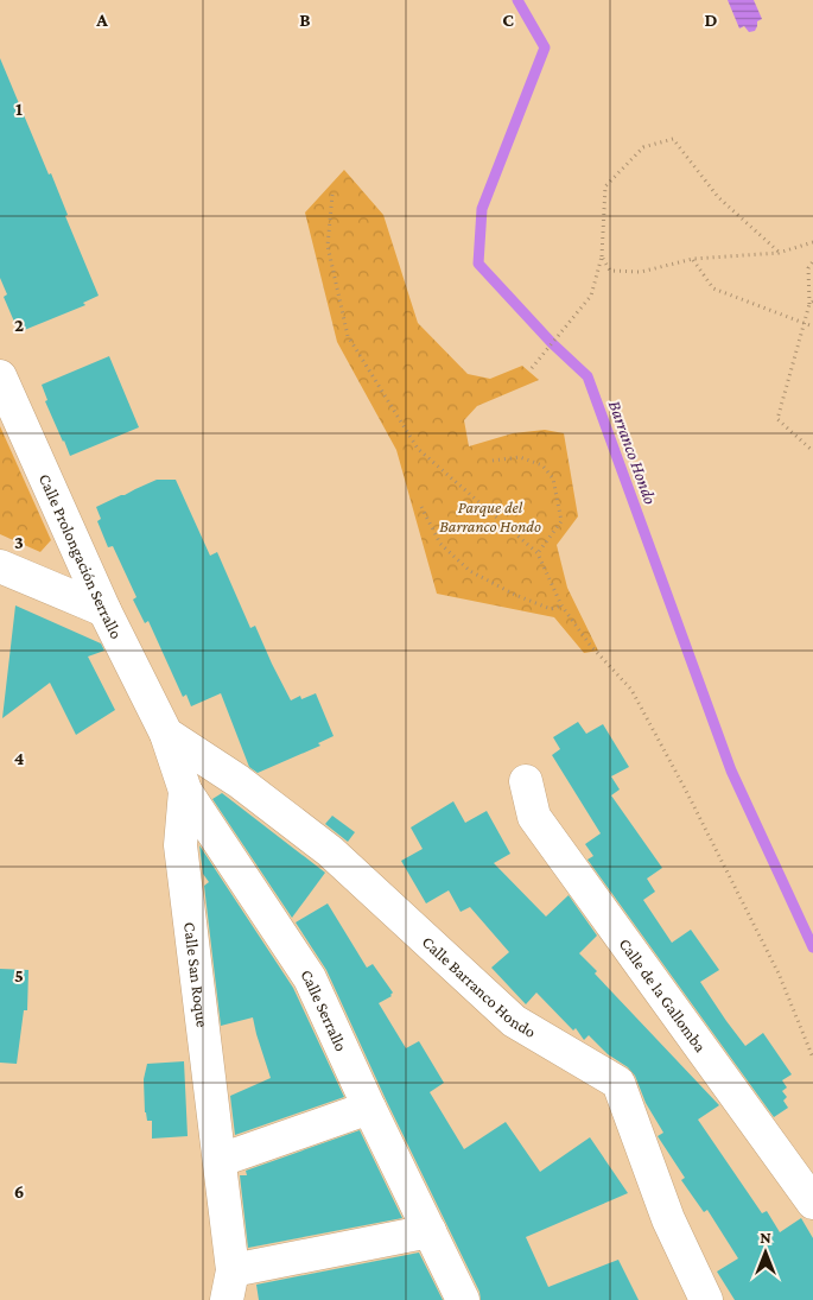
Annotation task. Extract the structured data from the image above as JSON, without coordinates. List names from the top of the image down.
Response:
{
  "streets": {
    "street": [
      "Calle Prolongación Serrallo",
      "Calle San Roque",
      "Calle Barranco Hondo",
      "Calle de la Gallomba",
      "Calle Serrallo"
    ]
  },
  "crossings": [
    ["Calle Prolongación Serrallo", "Calle Barranco Hondo"],
    ["Calle Prolongación Serrallo", "Calle Serrallo"],
    ["Calle San Roque", "Calle Serrallo"],
    ["Calle Barranco Hondo", "Calle Serrallo"]
  ],
  "water": ["Barranco Hondo"],
  "parks": ["Parque del Barranco Hondo"],
  "north": "top",
  "grid": {
    "columns": [
      "A",
      "B",
      "C",
      "D"
    ],
    "rows": [
      "1",
      "2",
      "3",
      "4",
      "5",
      "6"
    ]
  }
}
